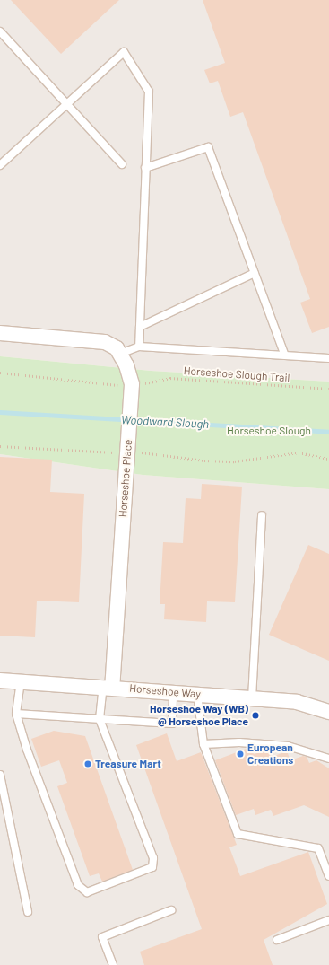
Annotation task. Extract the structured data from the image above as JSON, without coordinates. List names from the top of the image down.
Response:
{
  "streets": {
    "street": ["Horseshoe Place", "Horseshoe Way"],
    "path": ["Horseshoe Slough Trail"]
  },
  "crossings": [
    ["Horseshoe Place", "Horseshoe Way"]
  ],
  "water": ["Woodward Slough"],
  "parks": ["Horseshoe Slough"],
  "places": ["Horseshoe Way (WB) @ Horseshoe Place", "European Creations", "Treasure Mart"]
}
